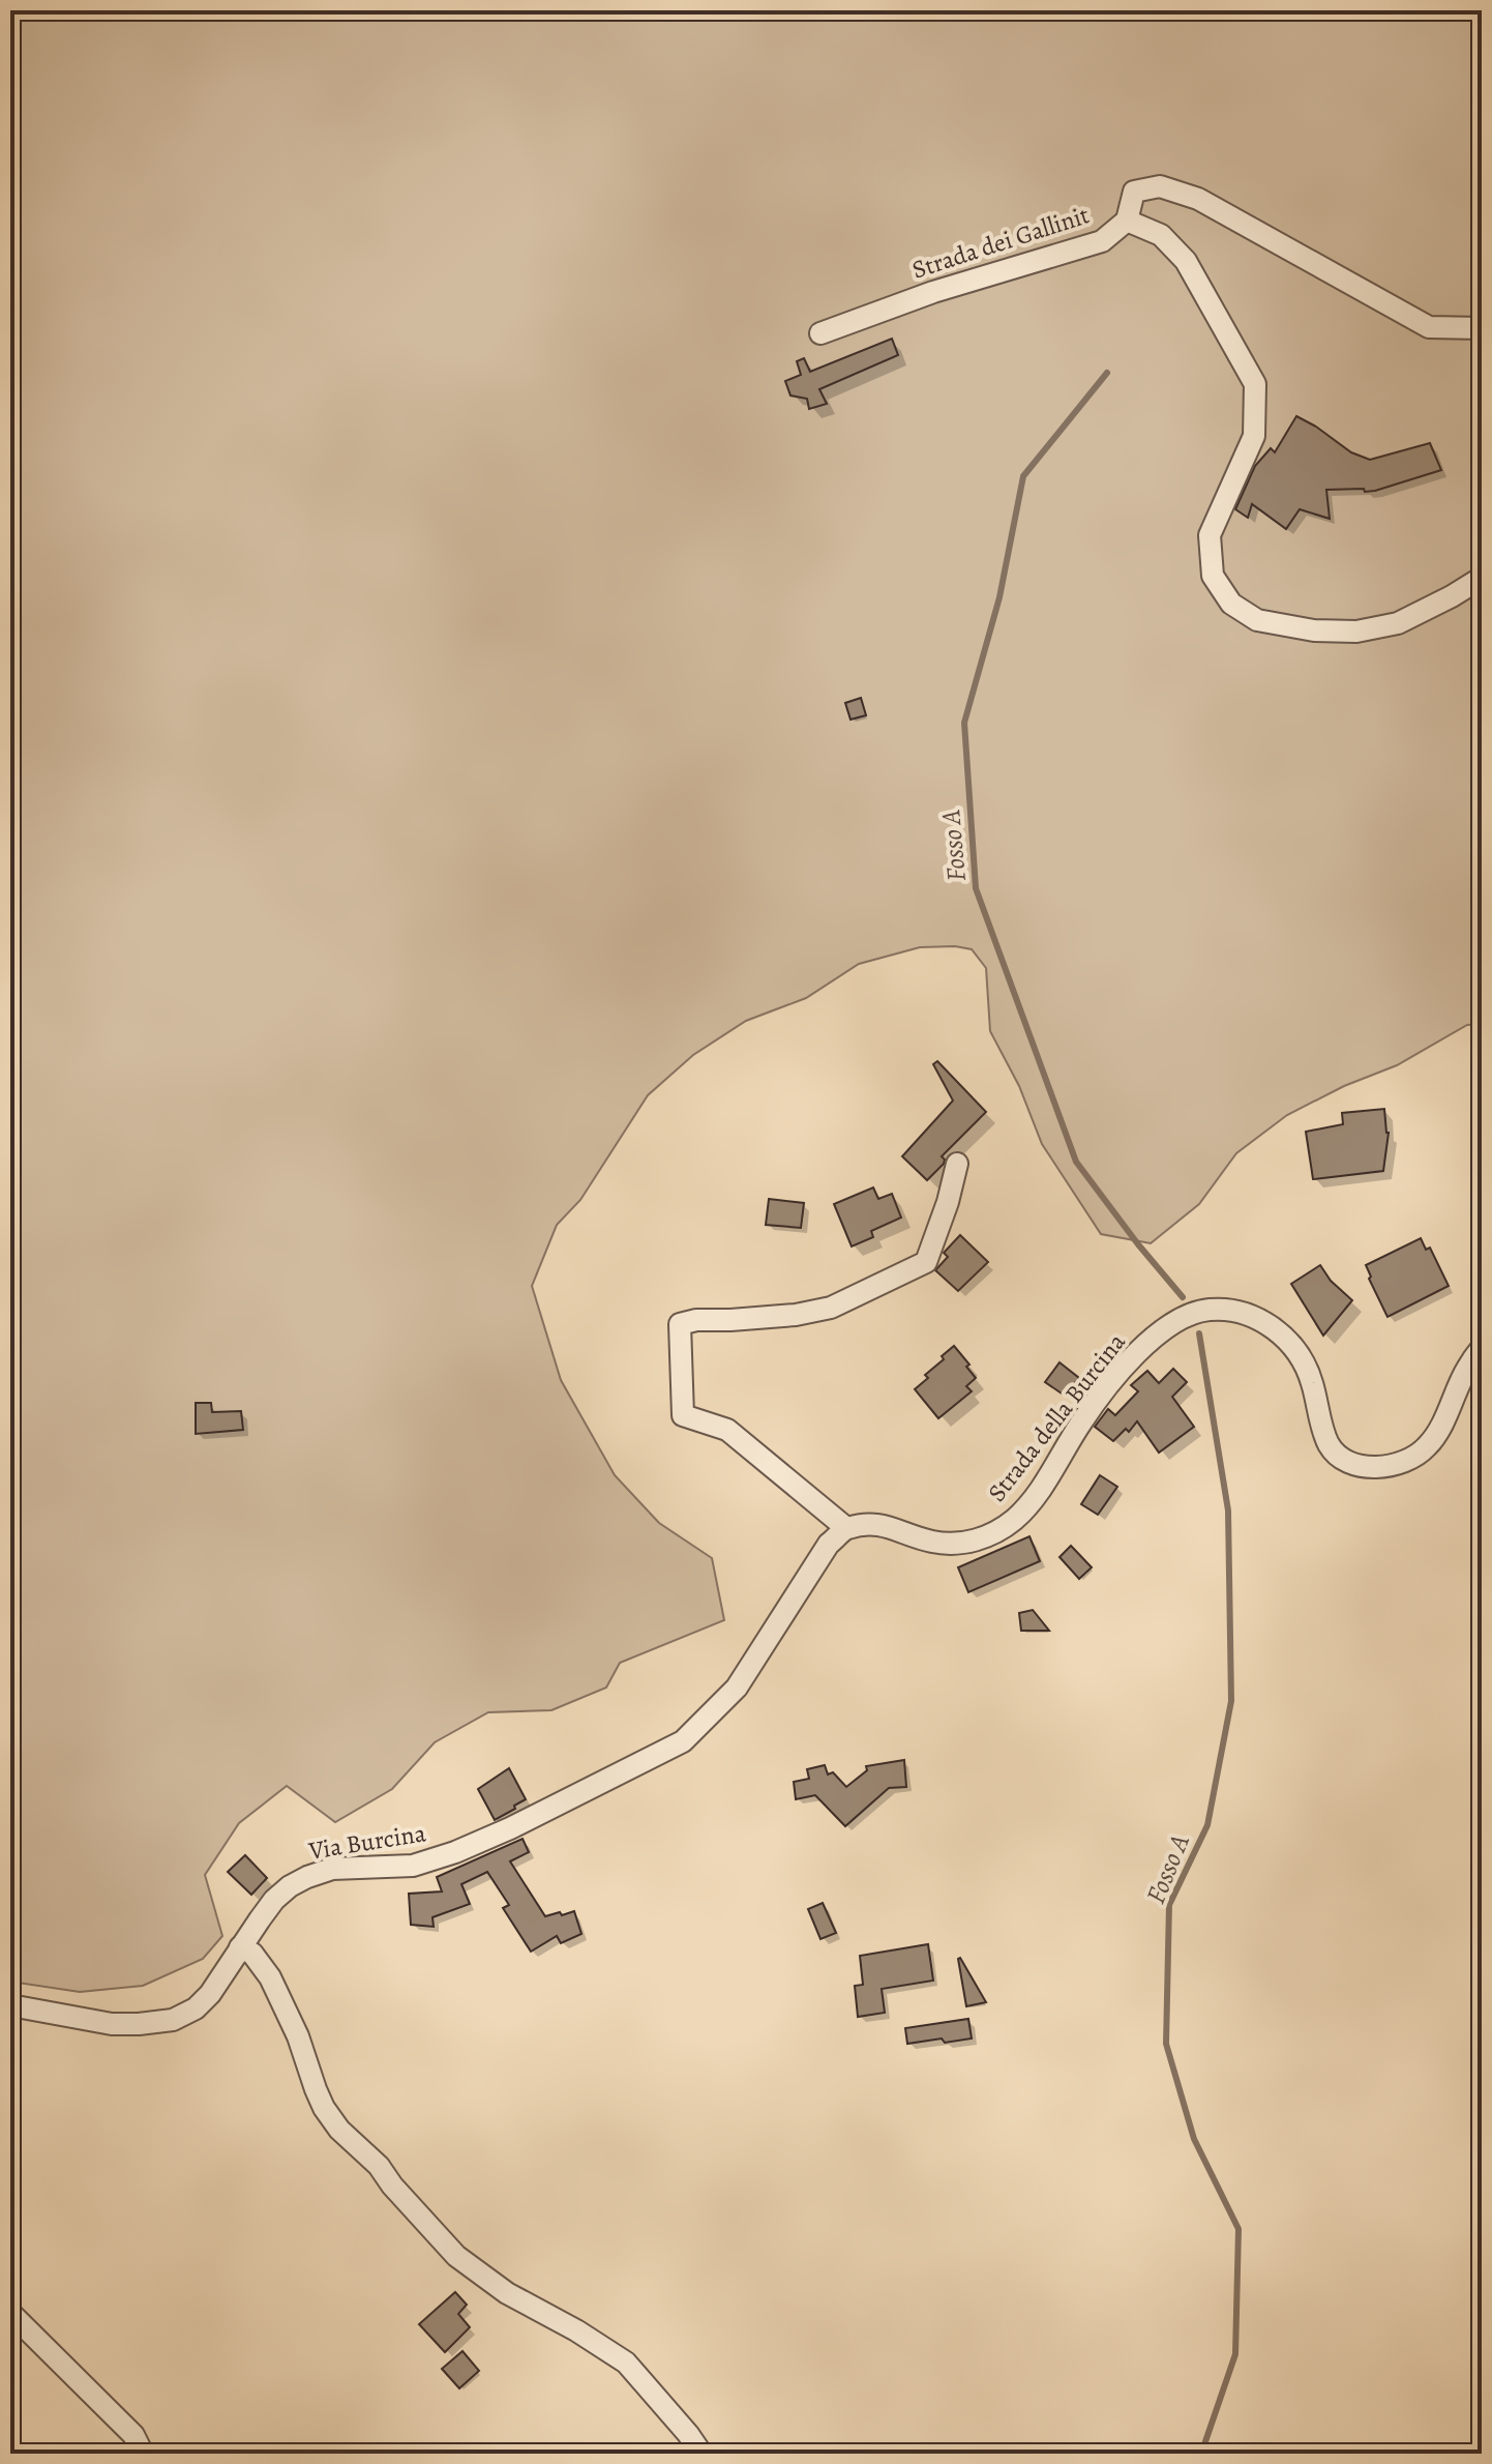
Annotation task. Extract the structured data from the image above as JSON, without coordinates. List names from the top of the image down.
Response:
{
  "streets": {
    "street": ["Strada dei Gallinit", "Strada della Burcina", "Via Burcina"]
  },
  "crossings": [
    ["Strada della Burcina", "Via Burcina"]
  ],
  "water": ["Fosso A"]
}
